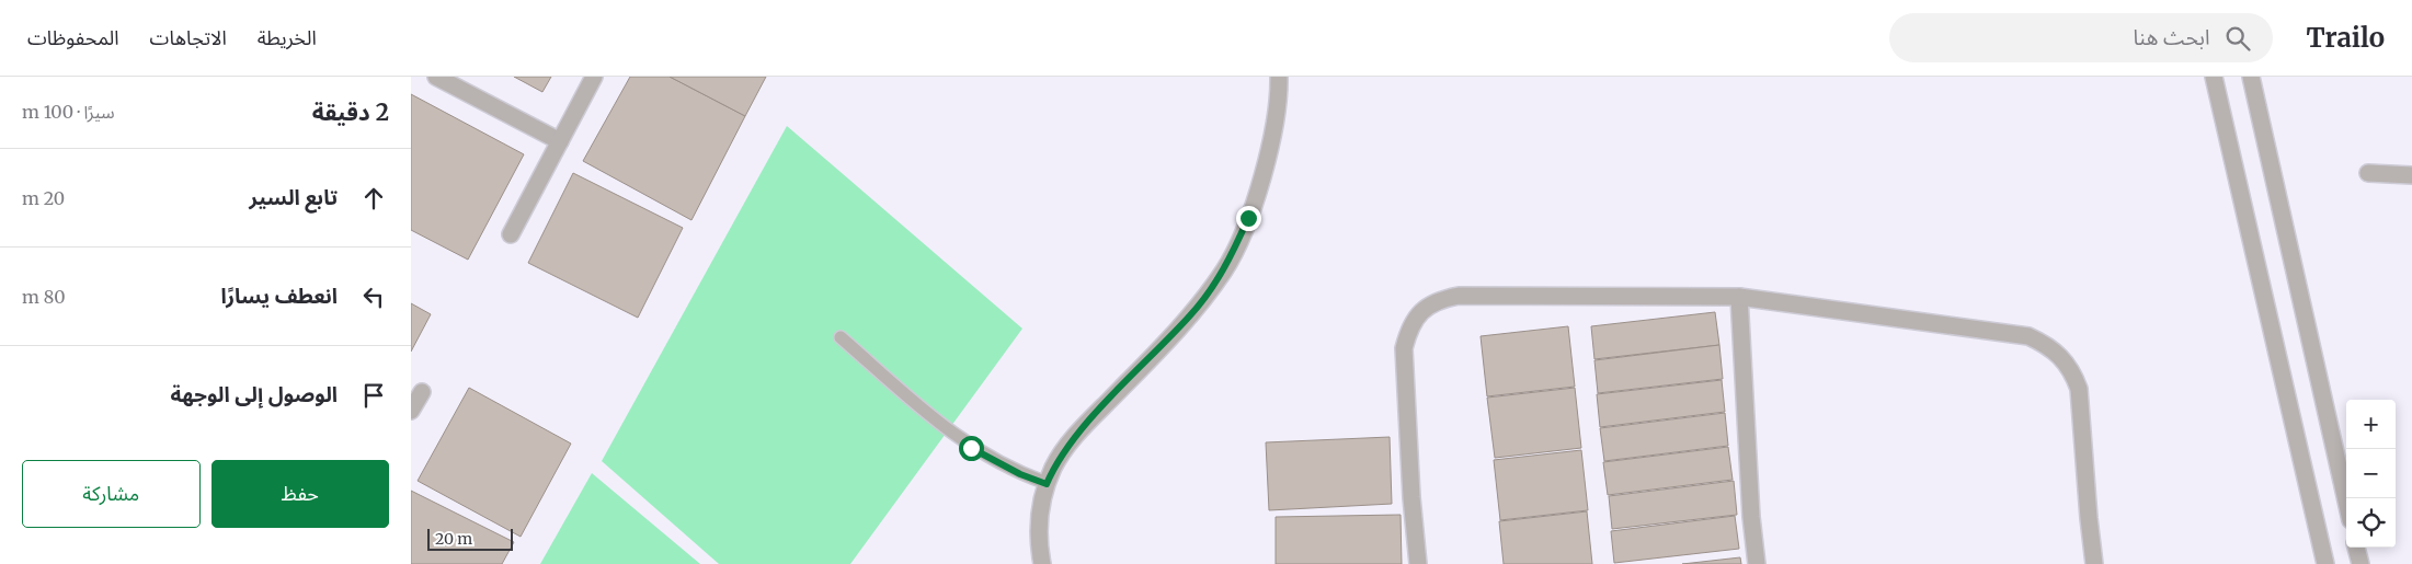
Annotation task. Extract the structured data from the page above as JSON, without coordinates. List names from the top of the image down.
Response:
{
  "scale_bar": "20 m",
  "page": {
    "header": "Trailo",
    "search": "ابحث هنا",
    "nav": ["الخريطة", "الاتجاهات", "المحفوظات"],
    "heading": ["2 دقيقة", "سيرًا · 100 m"],
    "list": [
      ["تابع السير", "20 m"],
      ["انعطف يسارًا", "80 m"],
      "الوصول إلى الوجهة"
    ],
    "map_buttons": ["+", "−"],
    "buttons": ["حفظ", "مشاركة"],
    "scale": "20 m"
  }
}
